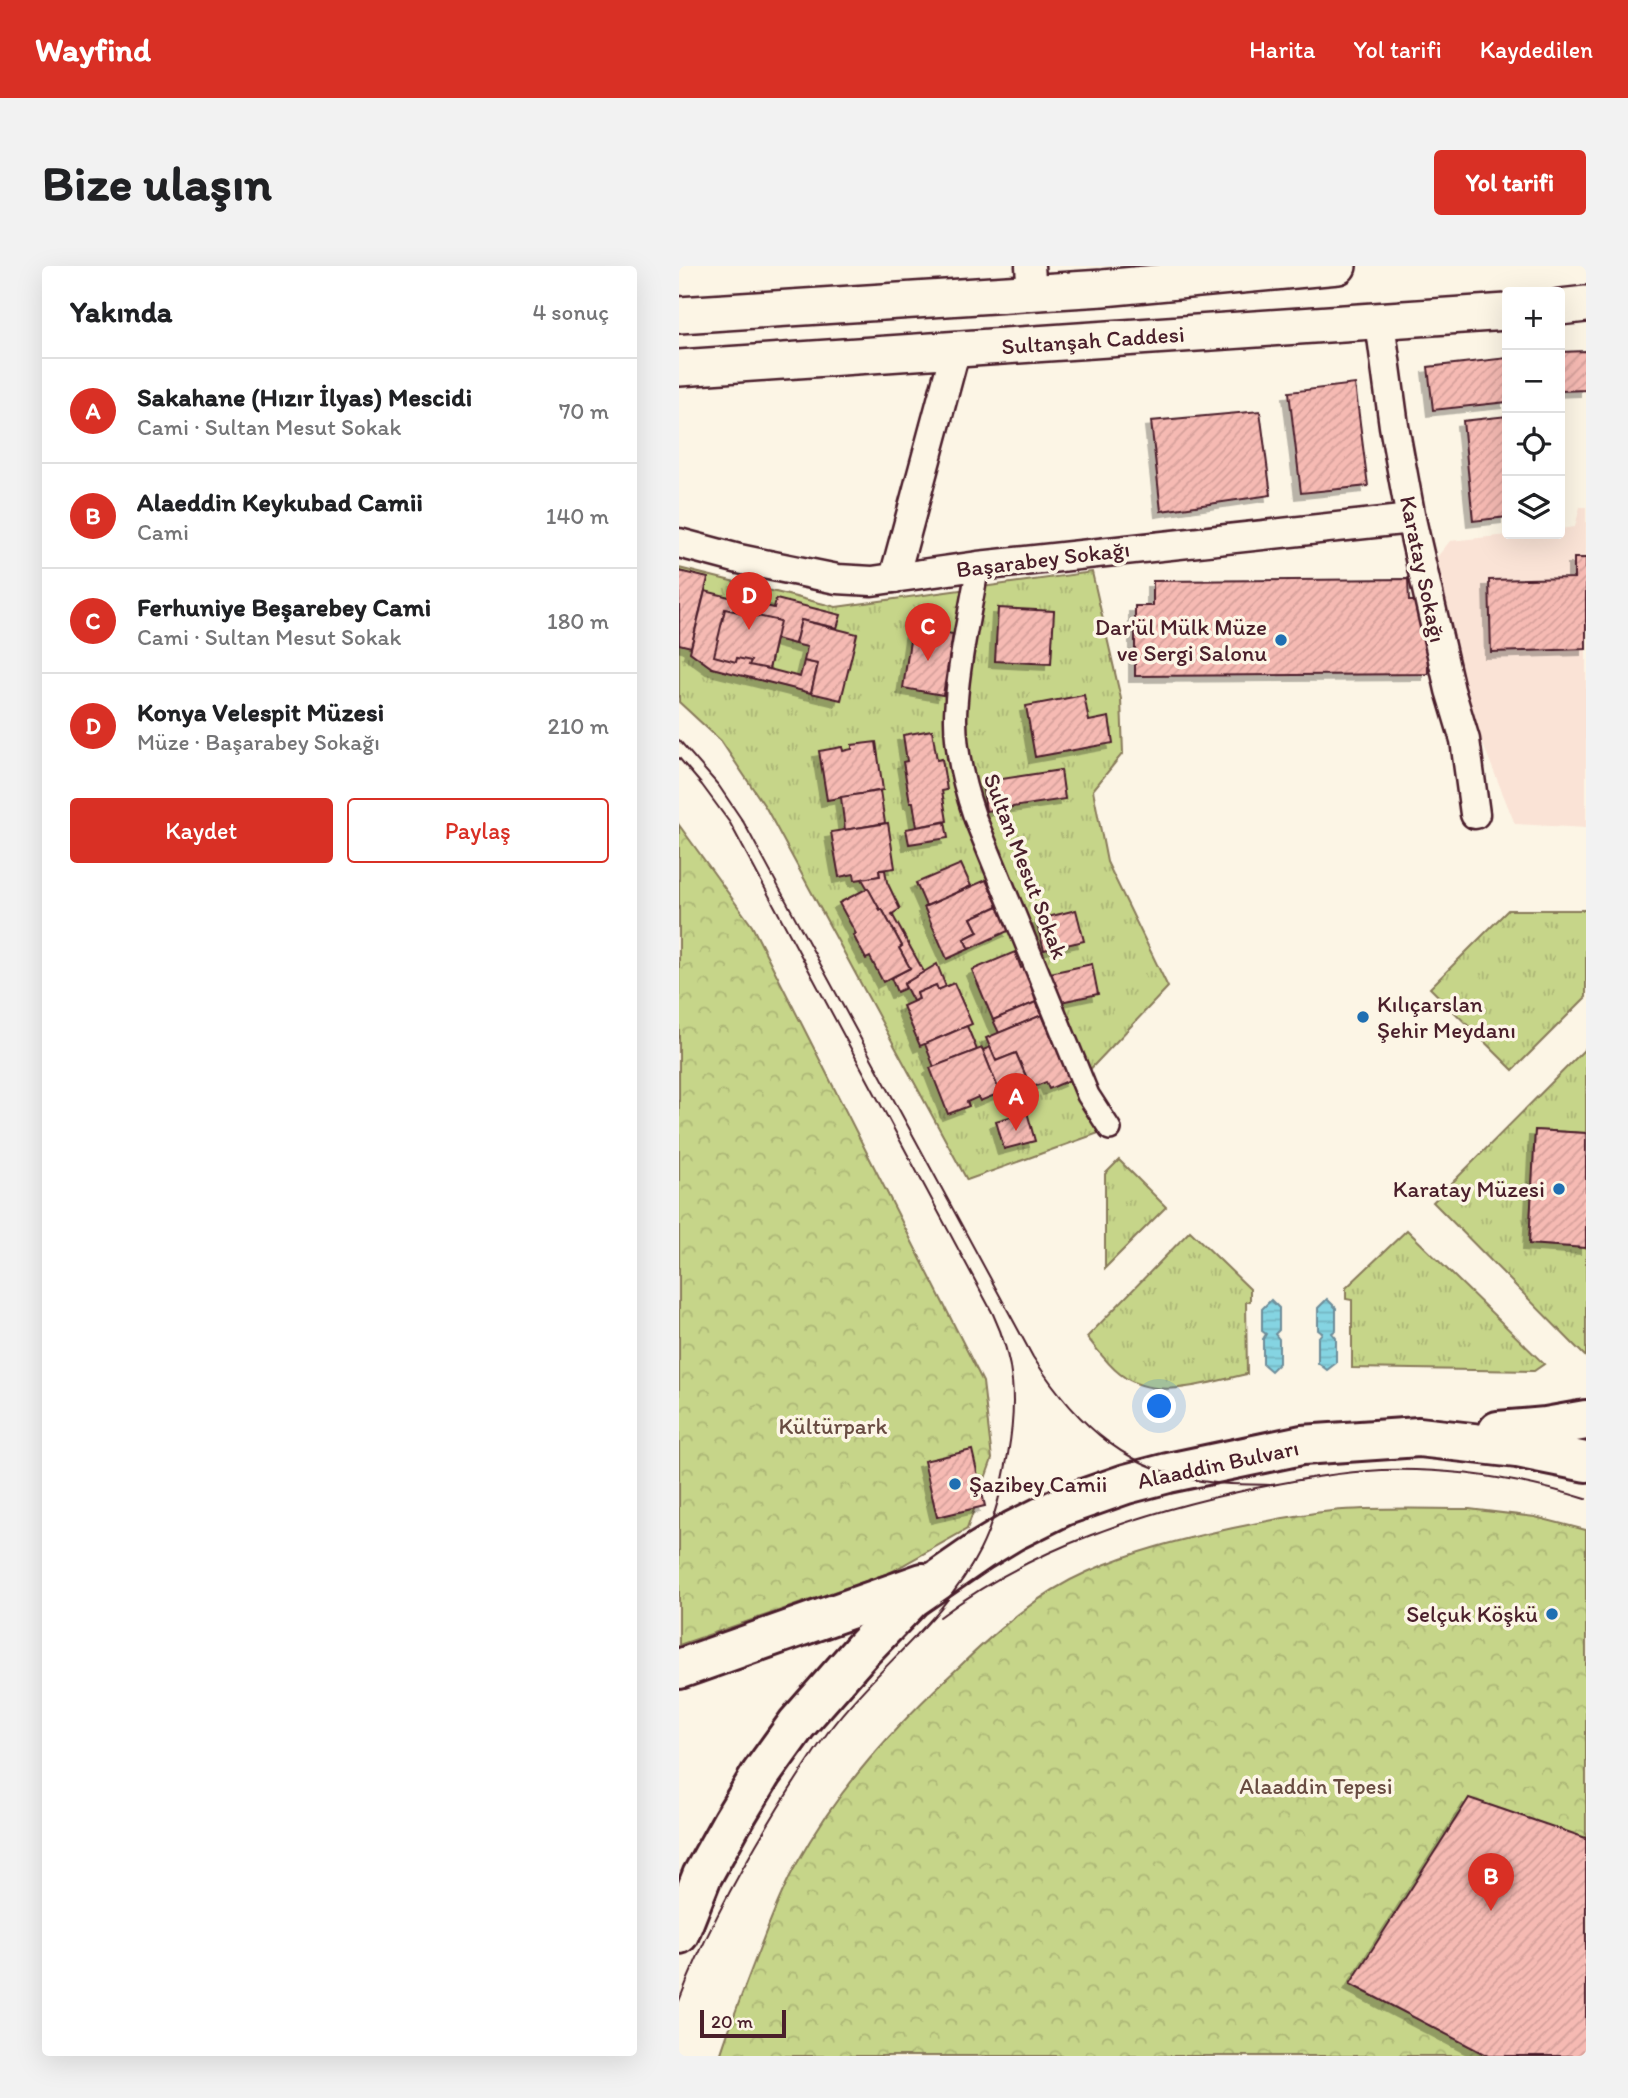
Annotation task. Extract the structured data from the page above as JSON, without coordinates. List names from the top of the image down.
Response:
{
  "streets": {
    "main road": ["Alaaddin Bulvarı"],
    "street": [
      "Sultanşah Caddesi",
      "Başarabey Sokağı",
      "Karatay Sokağı",
      "Sultan Mesut Sokak"
    ]
  },
  "crossings": [
    ["Sultanşah Caddesi", "Karatay Sokağı"],
    ["Başarabey Sokağı", "Karatay Sokağı"],
    ["Başarabey Sokağı", "Sultan Mesut Sokak"]
  ],
  "parks": ["Kültürpark", "Alaaddin Tepesi"],
  "places": [
    "Dar'ül Mülk Müze ve Sergi Salonu",
    "Kılıçarslan Şehir Meydanı",
    "Karatay Müzesi",
    "Şazibey Camii",
    "Selçuk Köşkü"
  ],
  "scale_bar": "20 m",
  "page": {
    "header": "Wayfind",
    "nav": ["Harita", "Yol tarifi", "Kaydedilen"],
    "buttons": [
      "Yol tarifi",
      ["Kaydet", "Paylaş"]
    ],
    "title": "Bize ulaşın",
    "heading": ["Yakında", "4 sonuç"],
    "map_buttons": ["+", "−"],
    "list": [
      {
        "mark": "A",
        "name": "Sakahane (Hızır İlyas) Mescidi",
        "note": "Cami · Sultan Mesut Sokak",
        "value": "70 m"
      },
      {
        "mark": "B",
        "name": "Alaeddin Keykubad Camii",
        "note": "Cami",
        "value": "140 m"
      },
      {
        "mark": "C",
        "name": "Ferhuniye Beşarebey Cami",
        "note": "Cami · Sultan Mesut Sokak",
        "value": "180 m"
      },
      {
        "mark": "D",
        "name": "Konya Velespit Müzesi",
        "note": "Müze · Başarabey Sokağı",
        "value": "210 m"
      }
    ],
    "pins": [
      "D",
      "C",
      "A",
      "B"
    ],
    "scale": "20 m"
  }
}
